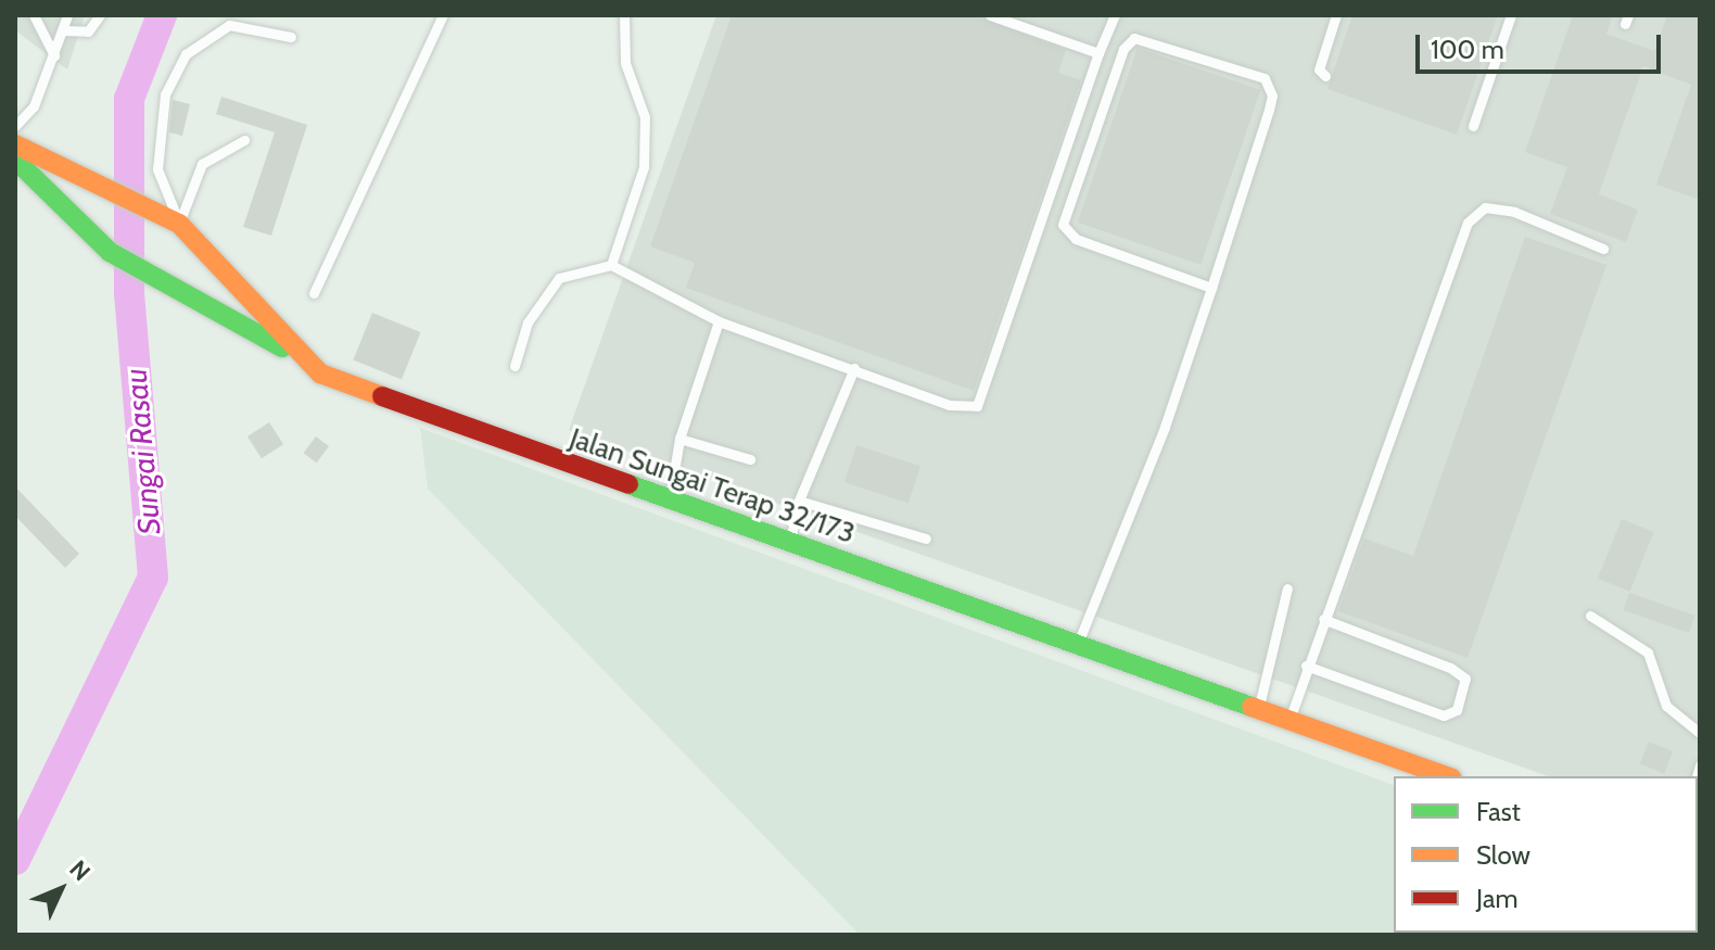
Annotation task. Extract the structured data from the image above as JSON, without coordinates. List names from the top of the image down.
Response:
{
  "streets": {
    "street": ["Jalan Sungai Terap 32/173"]
  },
  "water": ["Sungai Rasau"],
  "legend": ["Fast", "Slow", "Jam"],
  "scale_bar": "100 m",
  "north": "top right"
}
